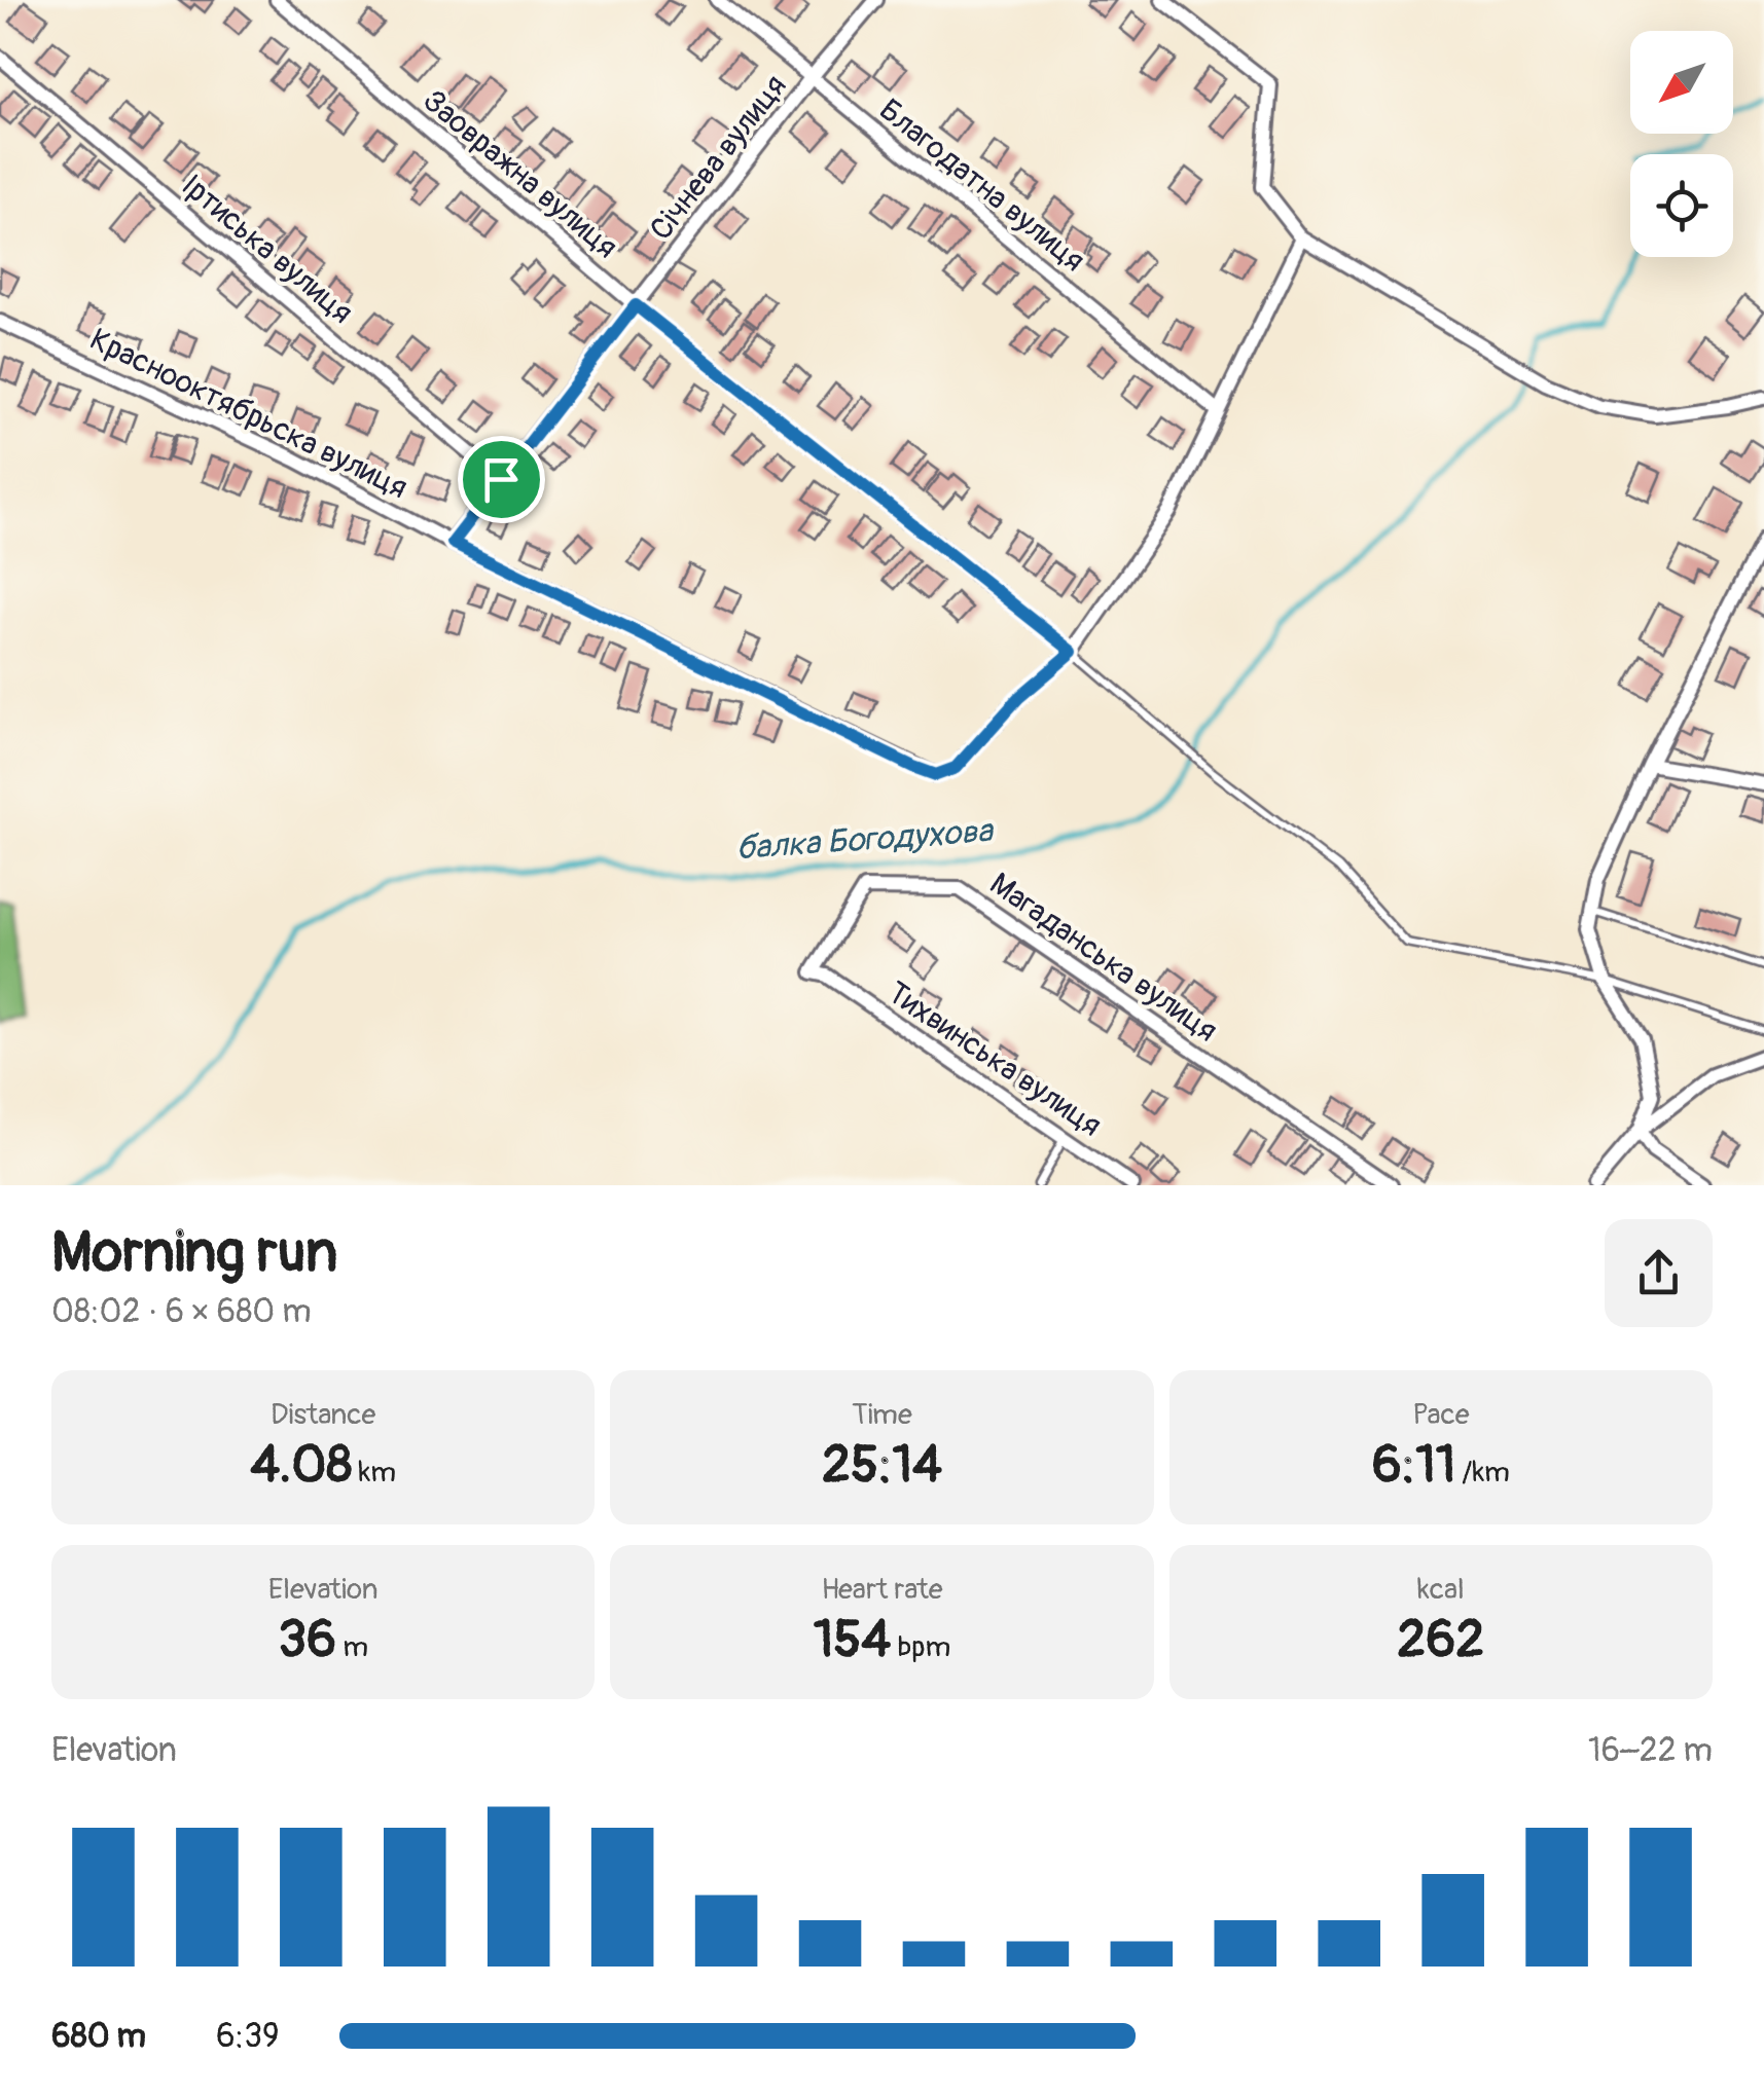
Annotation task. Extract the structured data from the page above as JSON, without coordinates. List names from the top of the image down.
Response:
{
  "streets": {
    "street": [
      "Січнева вулиця",
      "Заовражна вулиця",
      "Благодатна вулиця",
      "Іртиська вулиця",
      "Краснооктябрьска вулиця",
      "Магаданська вулиця",
      "Тихвинська вулиця"
    ]
  },
  "crossings": [
    ["Січнева вулиця", "Заовражна вулиця"],
    ["Січнева вулиця", "Благодатна вулиця"],
    ["Січнева вулиця", "Іртиська вулиця"],
    ["Січнева вулиця", "Краснооктябрьска вулиця"],
    ["Заовражна вулиця", "Краснооктябрьска вулиця"],
    ["Благодатна вулиця", "Краснооктябрьска вулиця"],
    ["Магаданська вулиця", "Тихвинська вулиця"]
  ],
  "water": ["балка Богодухова"],
  "north": "bottom left",
  "page": {
    "heading": ["Morning run", "08:02 · 6 × 680 m"],
    "stats": [
      ["Distance", "4.08 km"],
      ["Time", "25:14"],
      ["Pace", "6:11 /km"],
      ["Elevation", "36 m"],
      ["Heart rate", "154 bpm"],
      ["kcal", "262"]
    ],
    "chart": ["Elevation", "16–22 m"],
    "list": [
      {
        "name": "680 m",
        "note": "6:39"
      }
    ]
  }
}
